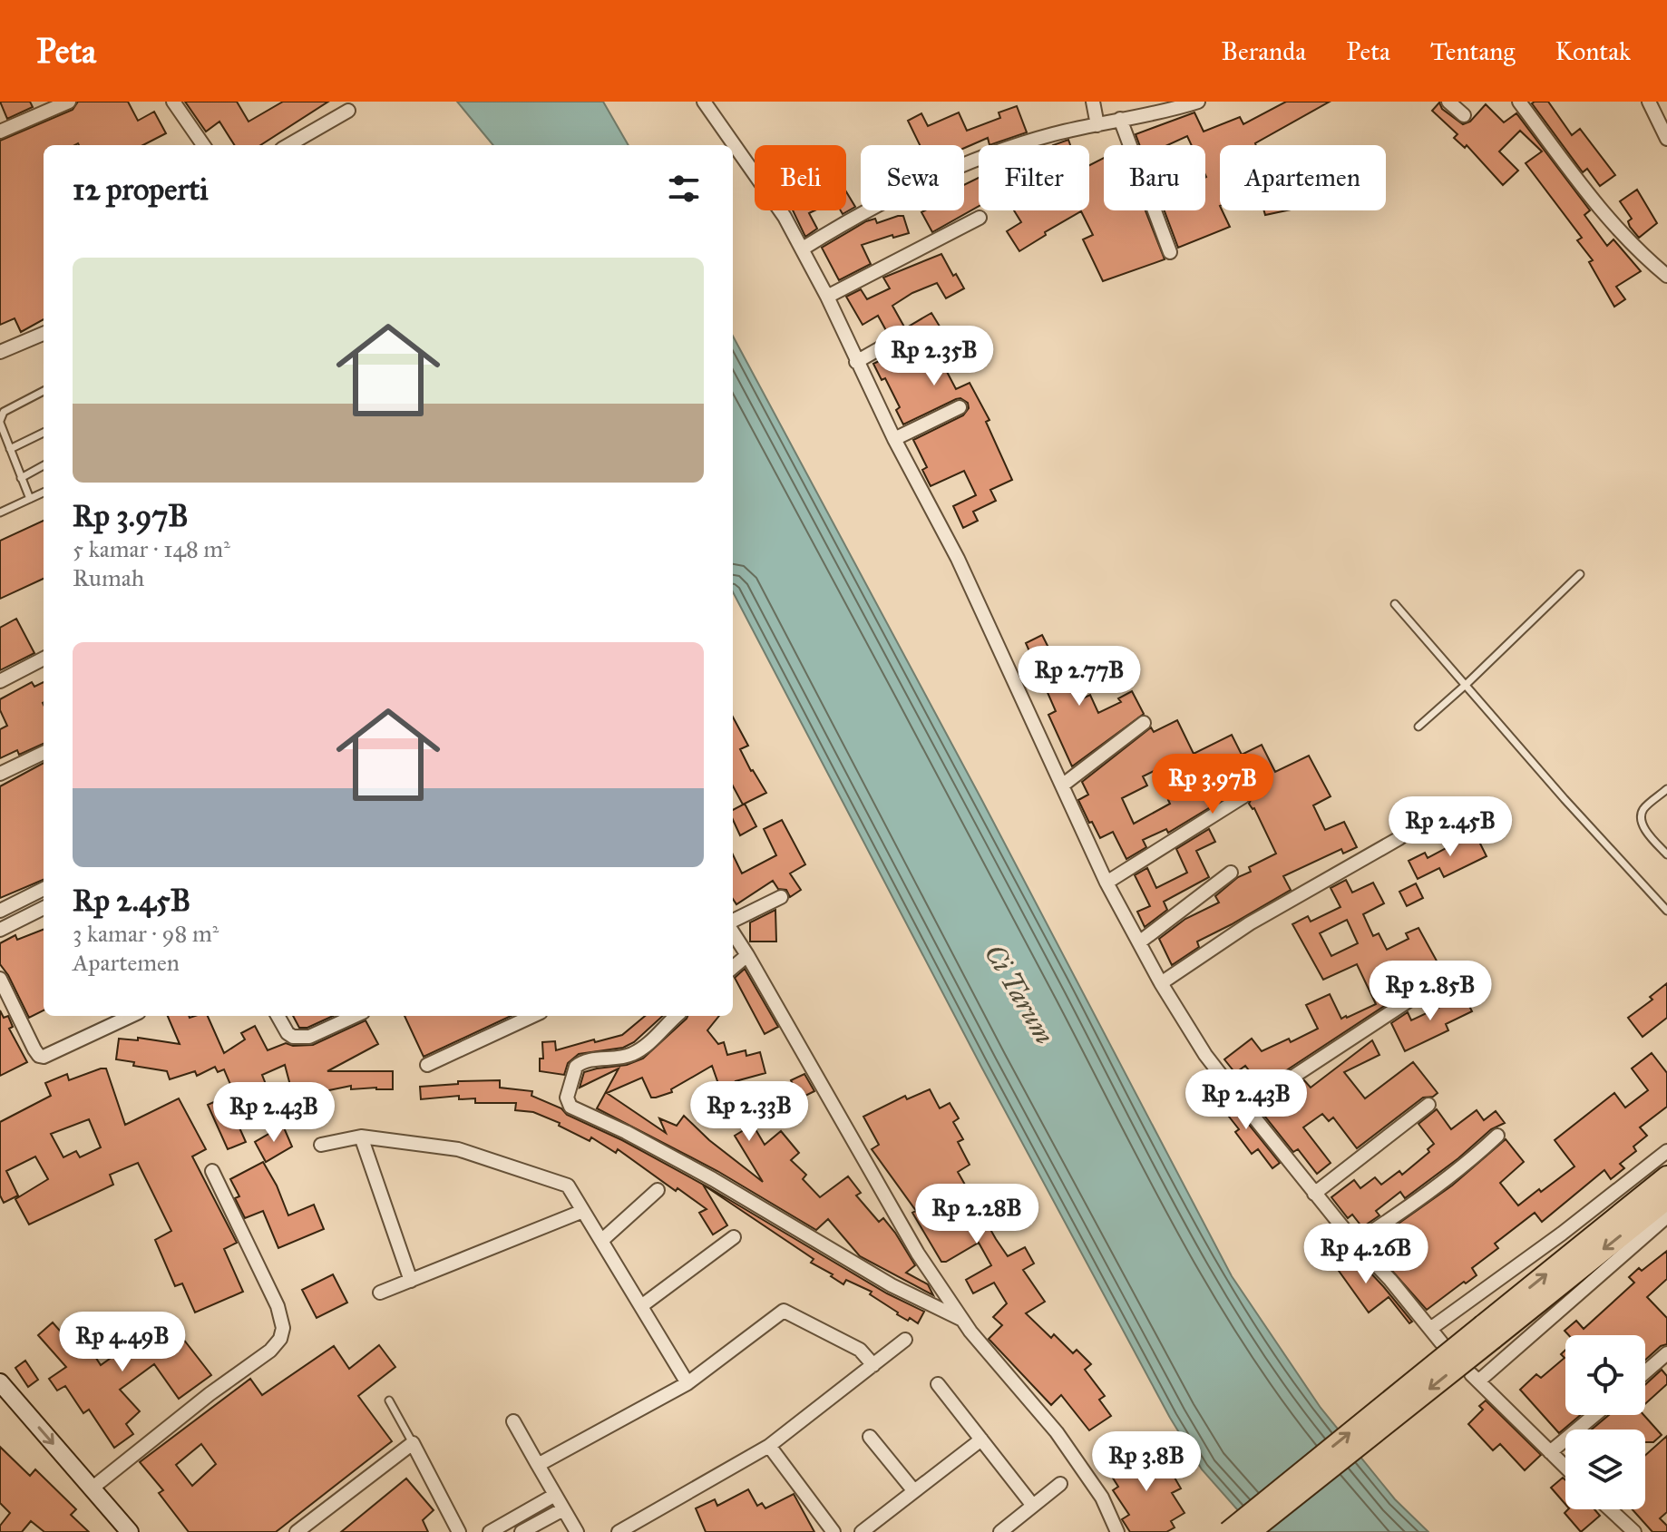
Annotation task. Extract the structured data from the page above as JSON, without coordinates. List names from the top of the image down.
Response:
{
  "water": ["Ci Tarum"],
  "page": {
    "header": "Peta",
    "nav": [
      "Beranda",
      "Peta",
      "Tentang",
      "Kontak"
    ],
    "chip": [
      "Beli",
      "Sewa",
      "Filter",
      "Baru",
      "Apartemen"
    ],
    "heading": "12 properti",
    "list": [
      {
        "name": "Rp 3.97B",
        "note": "5 kamar · 148 m² · Rumah"
      },
      {
        "name": "Rp 2.45B",
        "note": "3 kamar · 98 m² · Apartemen"
      }
    ],
    "price": [
      "Rp 2.35B",
      "Rp 2.77B",
      "Rp 3.97B",
      "Rp 2.45B",
      "Rp 2.85B",
      "Rp 2.43B",
      "Rp 2.33B",
      "Rp 2.43B",
      "Rp 2.28B",
      "Rp 4.26B",
      "Rp 4.49B",
      "Rp 3.8B"
    ]
  }
}
